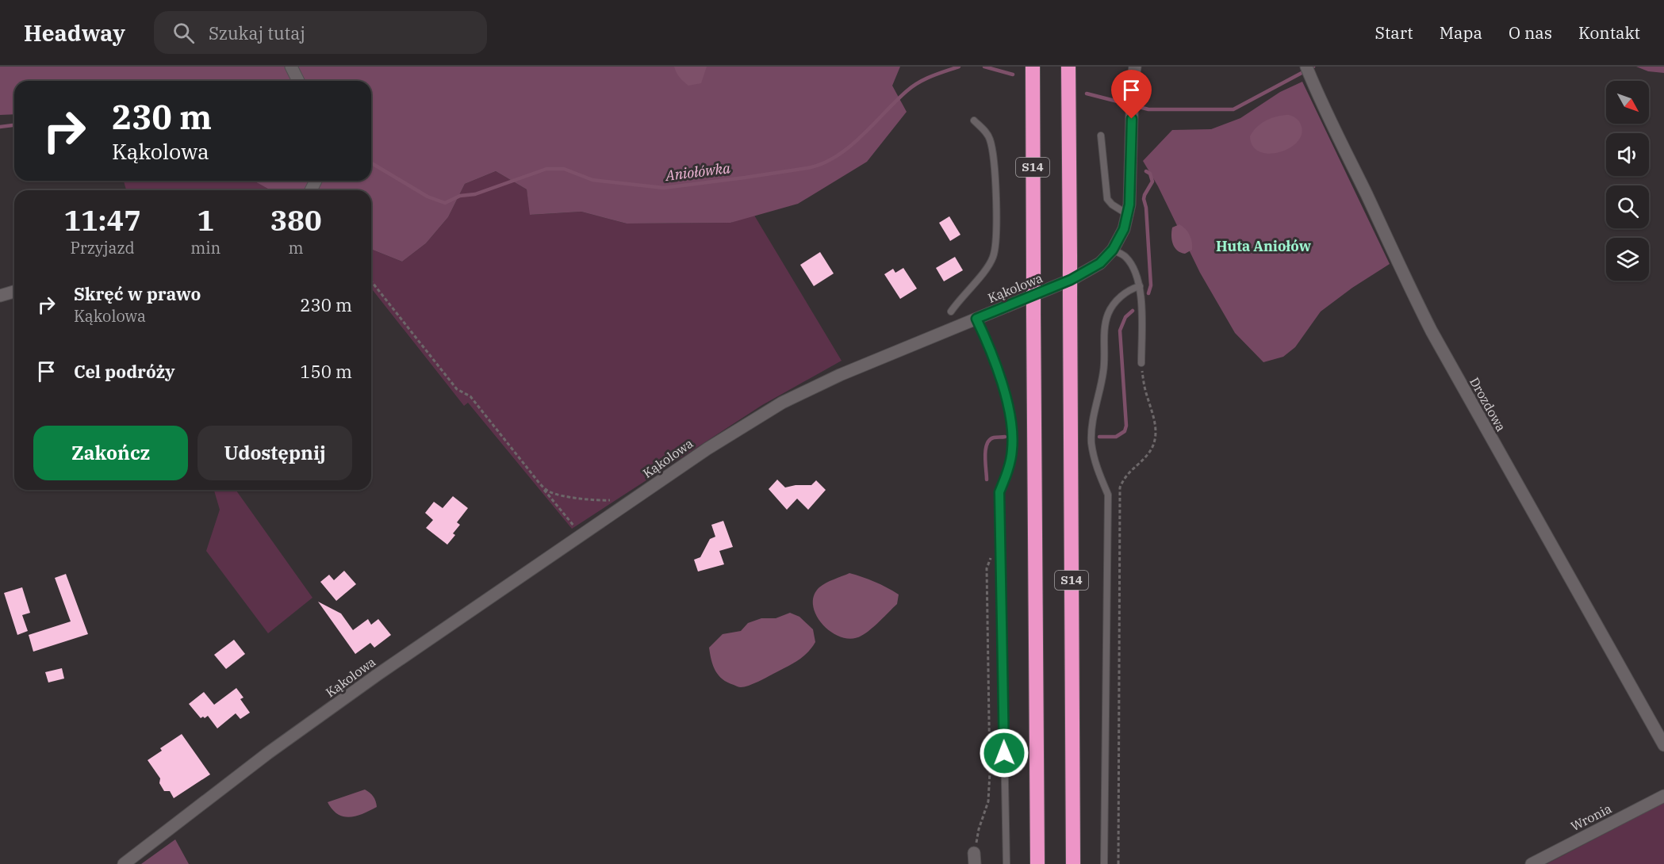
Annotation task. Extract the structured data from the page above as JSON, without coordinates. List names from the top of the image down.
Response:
{
  "streets": {
    "highway": ["S14"],
    "street": ["Kąkolowa", "Drozdowa", "Wronia"]
  },
  "districts": ["Huta Aniołów"],
  "water": ["Aniołówka"],
  "north": "bottom right",
  "page": {
    "header": "Headway",
    "search": "Szukaj tutaj",
    "nav": [
      "Start",
      "Mapa",
      "O nas",
      "Kontakt"
    ],
    "turn": ["230 m", "Kąkolowa"],
    "eta": [
      "11:47",
      "Przyjazd",
      "1",
      "min",
      "380",
      "m"
    ],
    "list": [
      {
        "name": "Skręć w prawo",
        "note": "Kąkolowa",
        "value": "230 m"
      },
      {
        "name": "Cel podróży",
        "value": "150 m"
      }
    ],
    "buttons": ["Zakończ", "Udostępnij"]
  }
}
